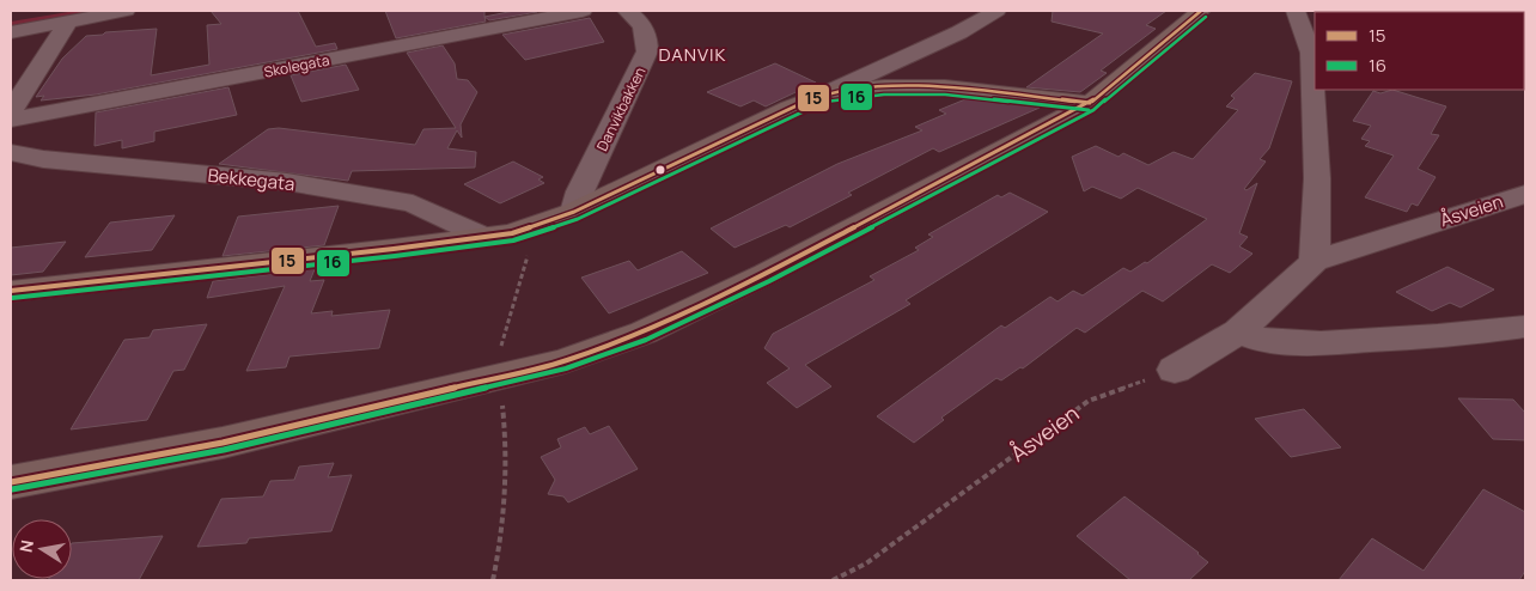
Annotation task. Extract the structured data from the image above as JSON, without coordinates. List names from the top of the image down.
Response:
{
  "streets": {
    "street": [
      "Skolegata",
      "Danvikbakken",
      "Bekkegata",
      "Åsveien"
    ]
  },
  "districts": ["DANVIK"],
  "lines": ["transit line 15", "transit line 16"],
  "legend": ["15", "16"],
  "north": "left"
}
